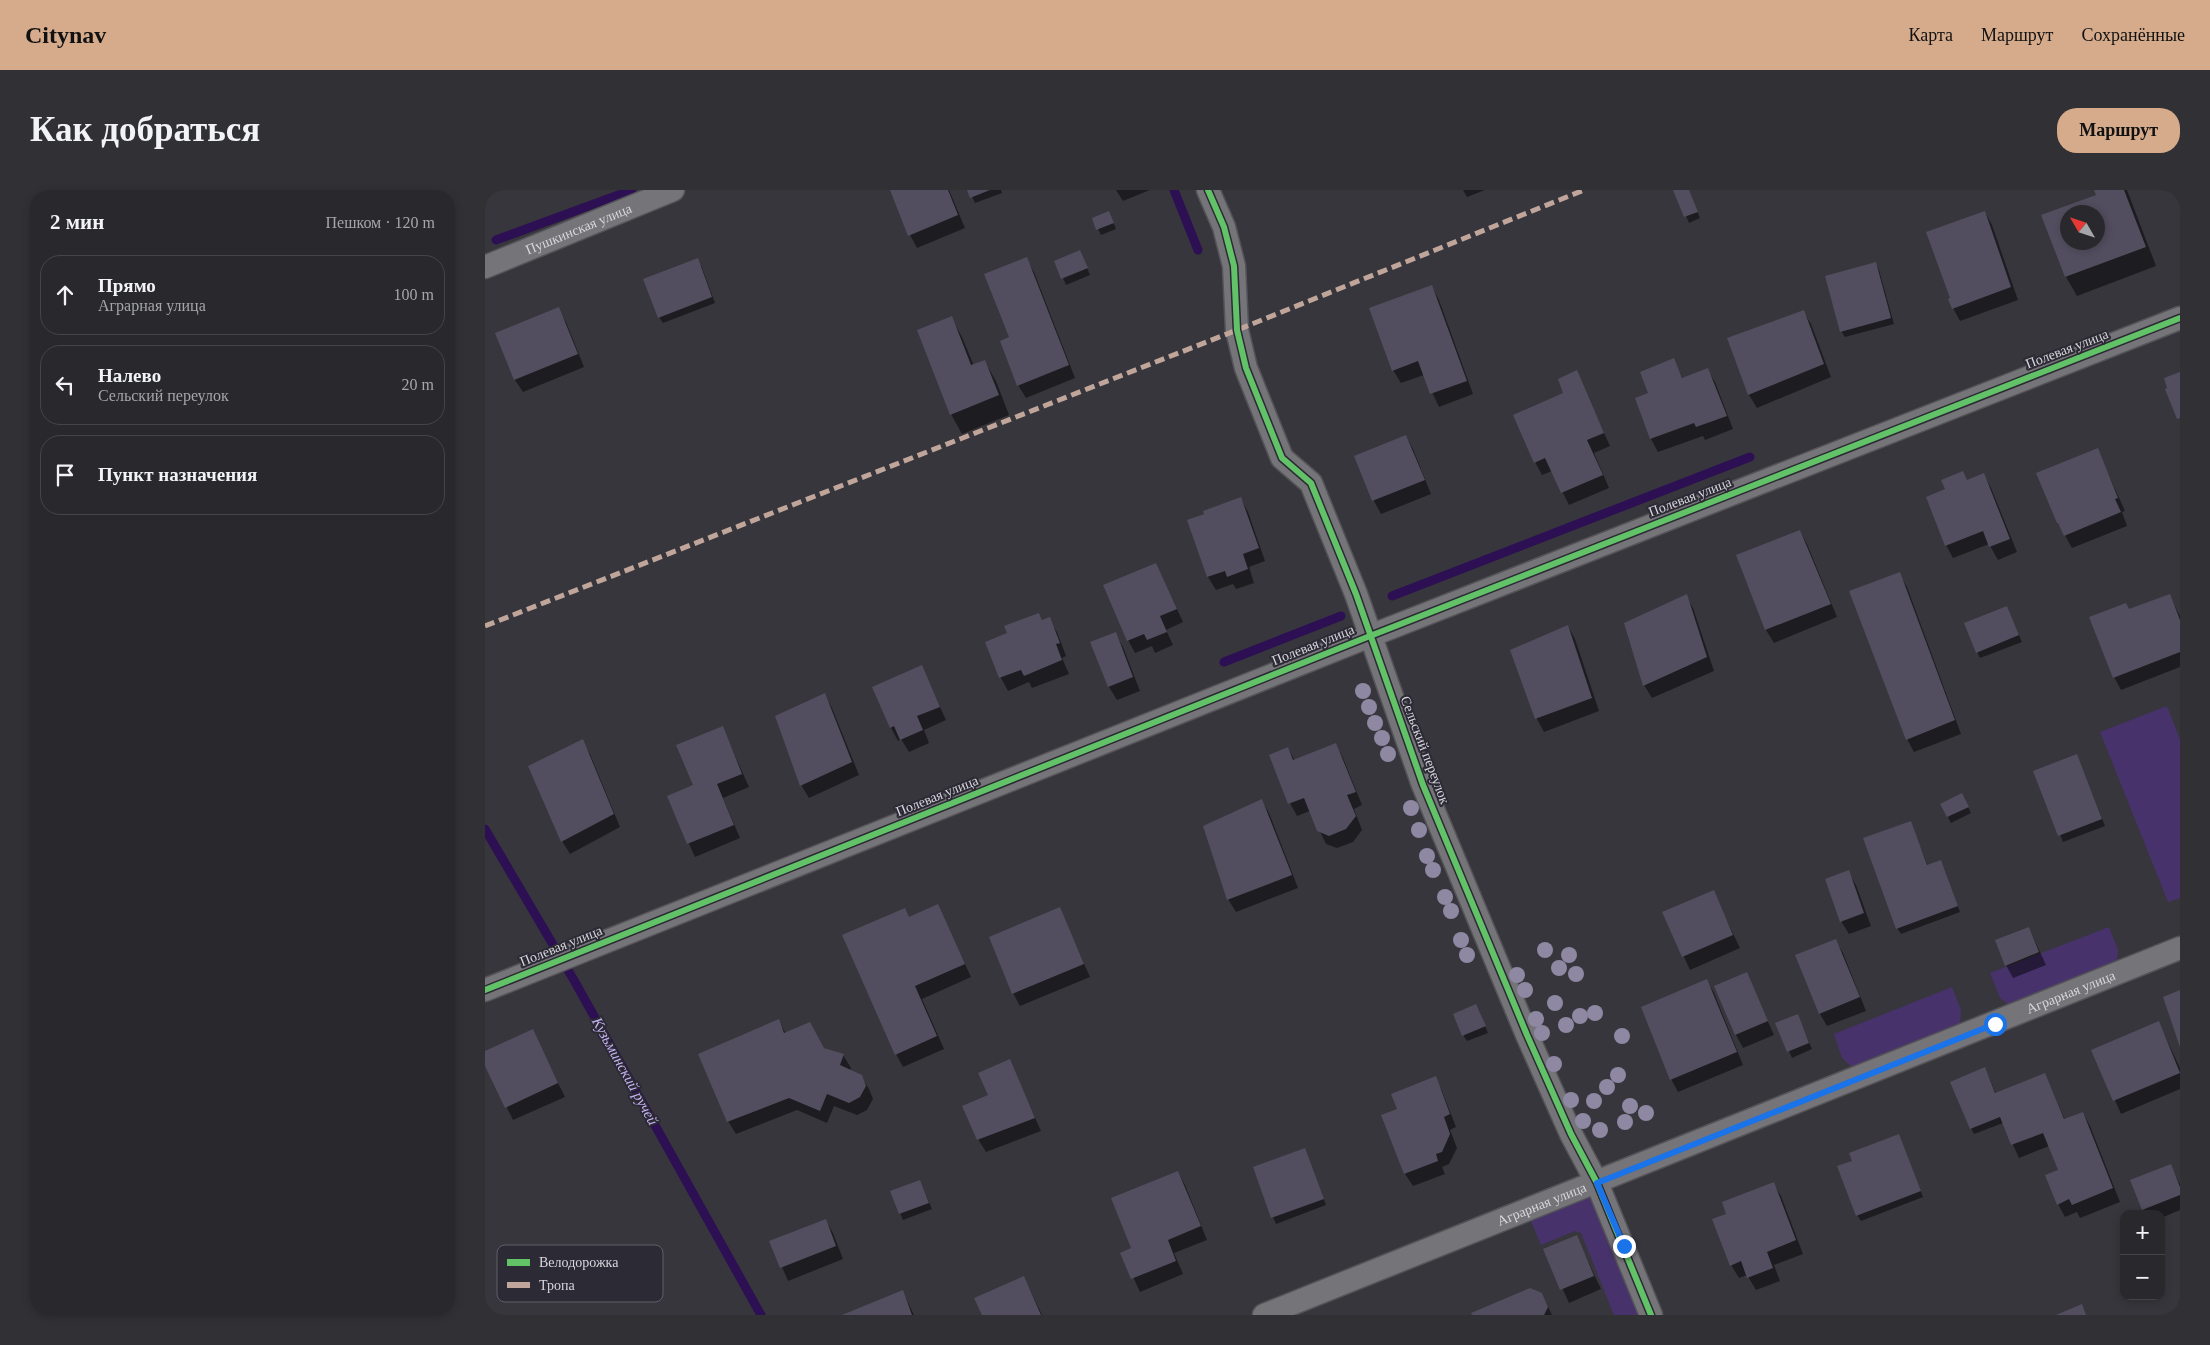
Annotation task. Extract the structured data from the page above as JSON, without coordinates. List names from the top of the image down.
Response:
{
  "streets": {
    "street": [
      "Пушкинская улица",
      "Полевая улица",
      "Сельский переулок",
      "Аграрная улица"
    ]
  },
  "crossings": [
    ["Полевая улица", "Сельский переулок"],
    ["Сельский переулок", "Аграрная улица"]
  ],
  "water": ["Кузьминский ручей"],
  "legend": ["Велодорожка", "Тропа"],
  "north": "top left",
  "page": {
    "header": "Citynav",
    "nav": ["Карта", "Маршрут", "Сохранённые"],
    "buttons": "Маршрут",
    "title": "Как добраться",
    "heading": ["2 мин", "Пешком · 120 m"],
    "list": [
      ["Прямо", "Аграрная улица", "100 m"],
      ["Налево", "Сельский переулок", "20 m"],
      "Пункт назначения"
    ],
    "map_buttons": ["+", "−"]
  }
}
